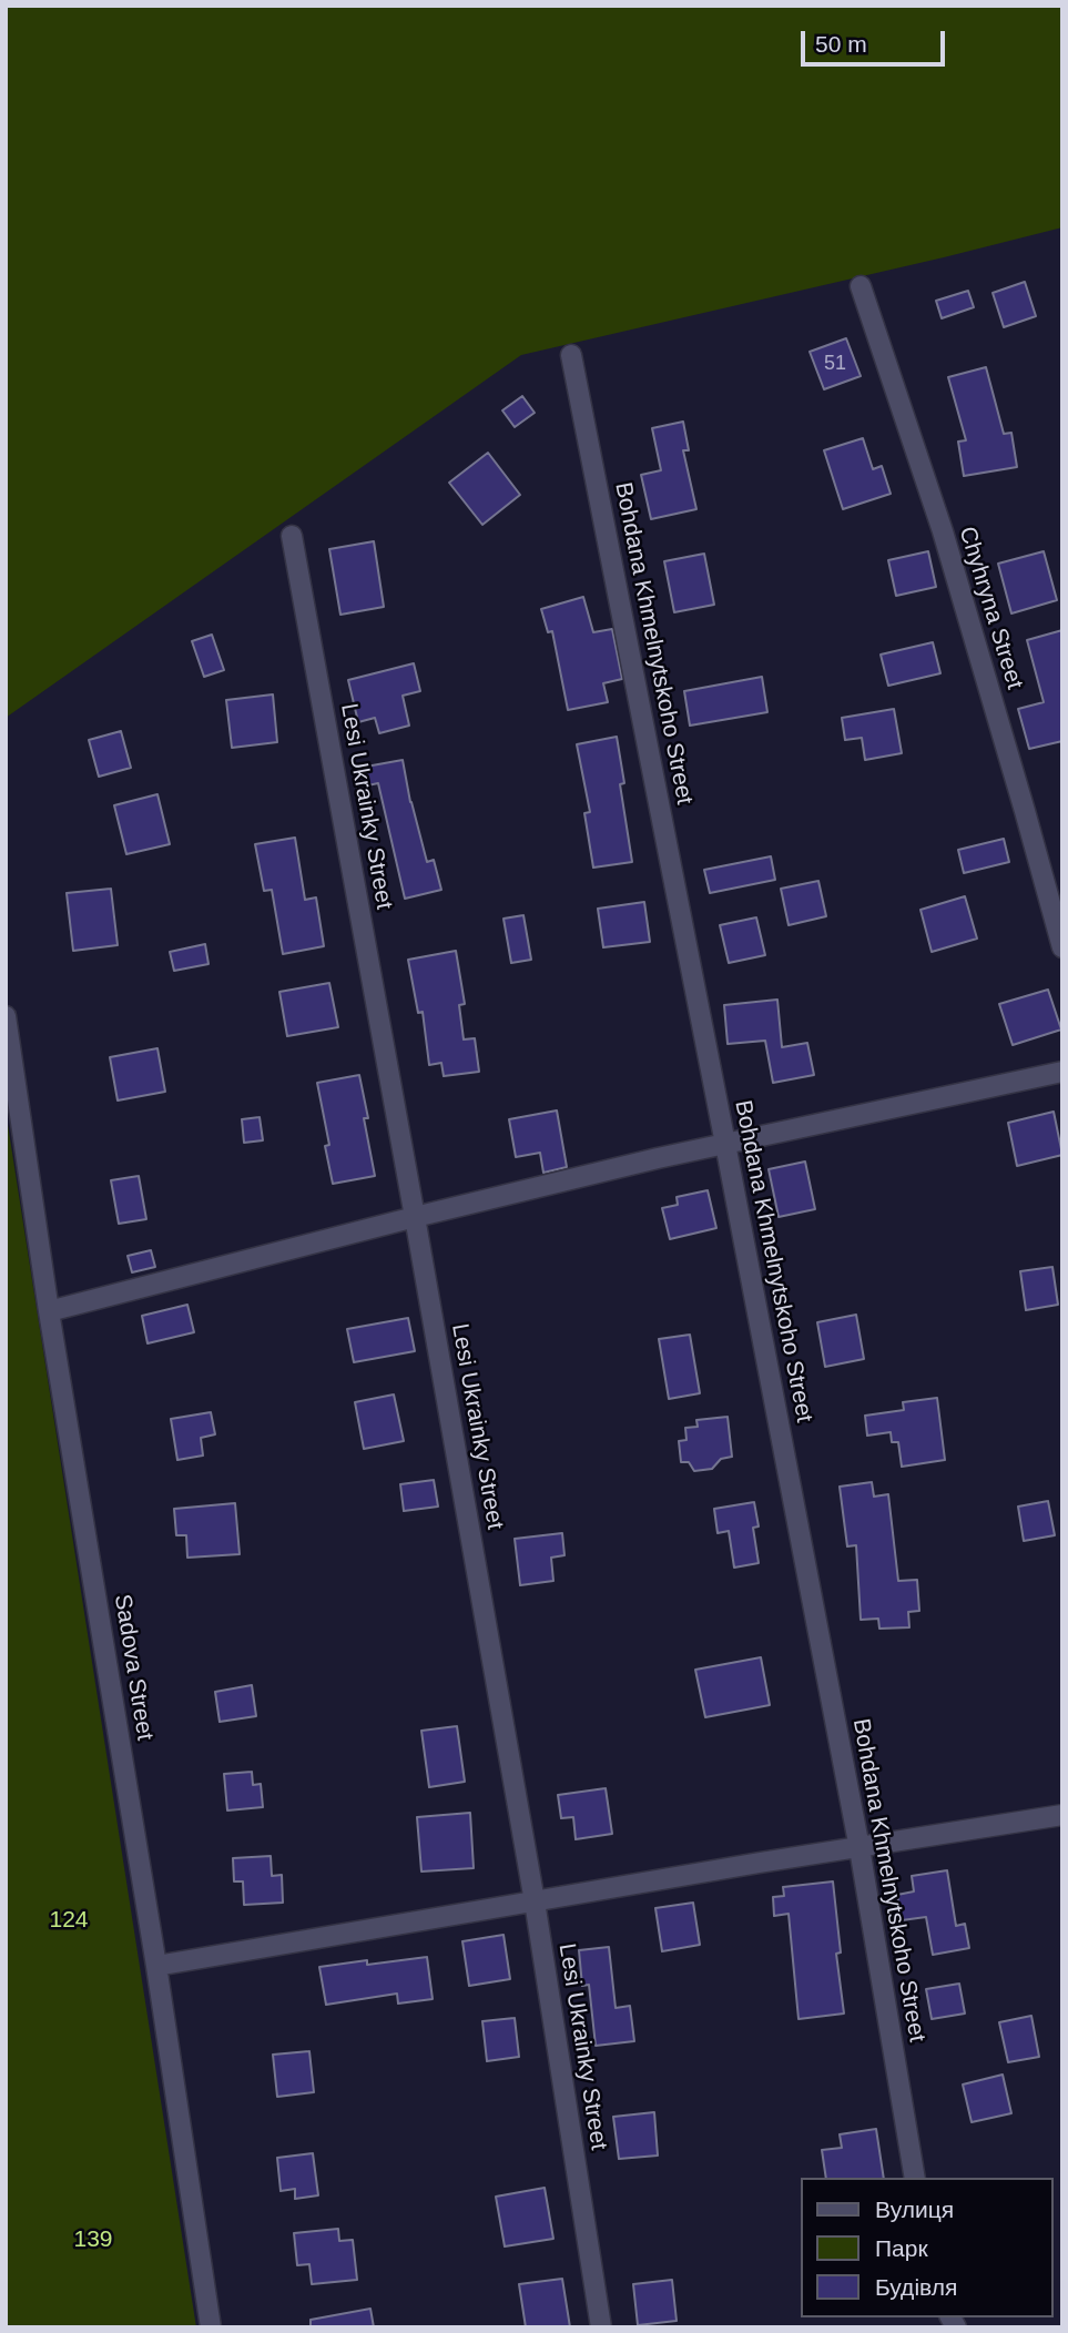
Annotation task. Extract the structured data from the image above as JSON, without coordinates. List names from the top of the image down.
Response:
{
  "streets": {
    "street": [
      "Chyhryna Street",
      "Bohdana Khmelnytskoho Street",
      "Lesi Ukrainky Street",
      "Sadova Street"
    ]
  },
  "parks": ["124", "139"],
  "house_numbers": ["51"],
  "legend": ["Вулиця", "Парк", "Будівля"],
  "scale_bar": "50 m"
}
